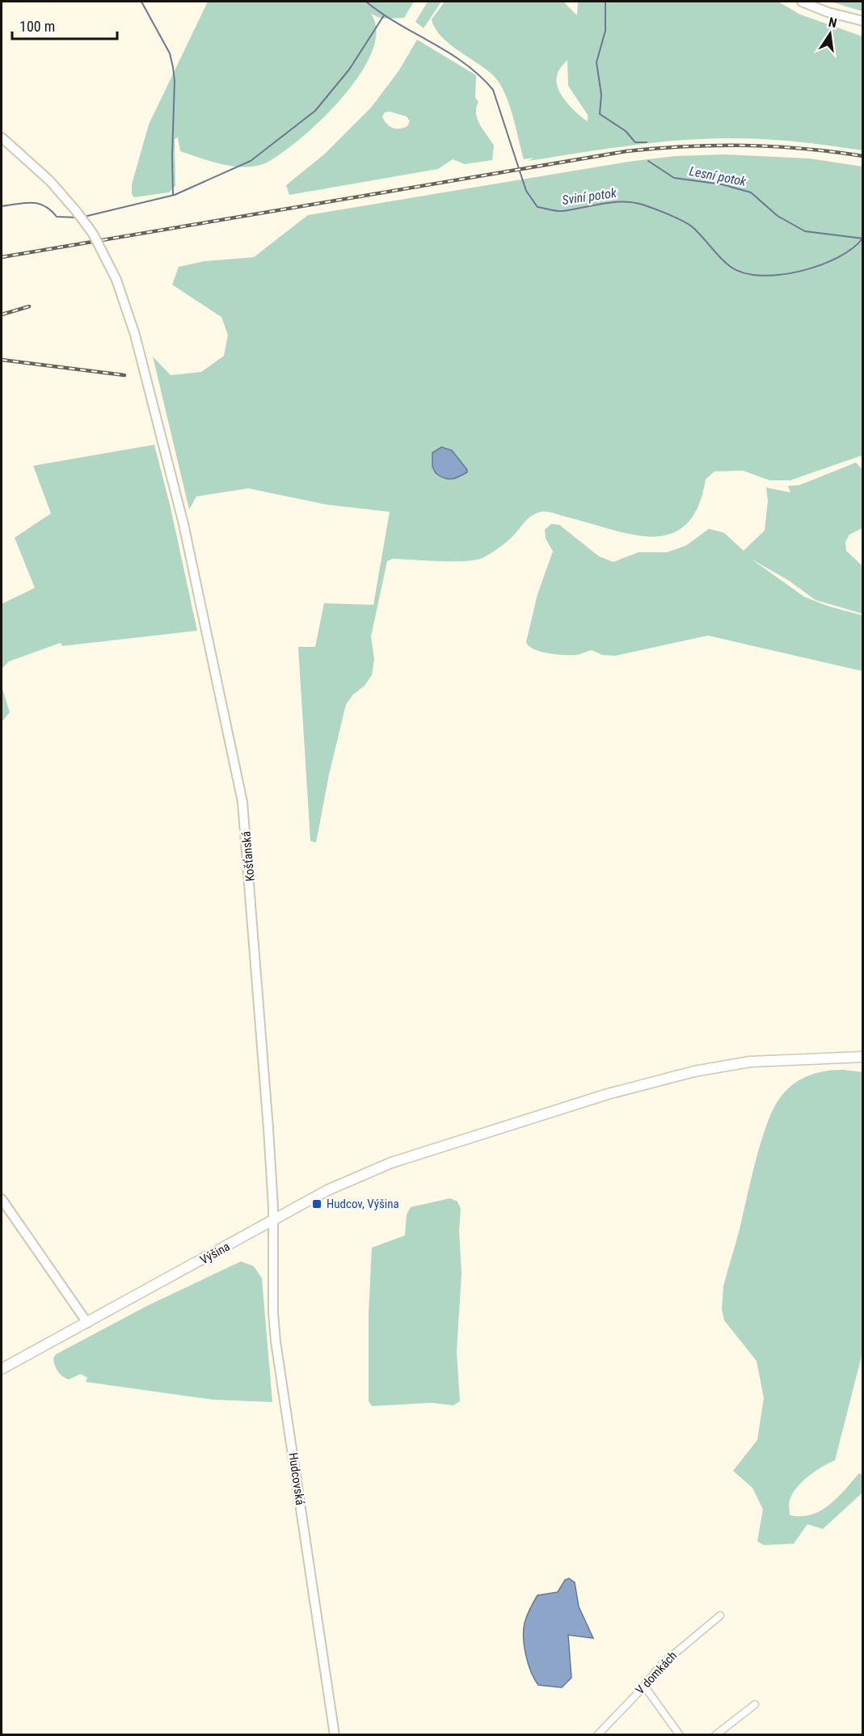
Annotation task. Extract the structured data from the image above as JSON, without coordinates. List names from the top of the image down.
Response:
{
  "streets": {
    "main road": ["Výšina"],
    "street": ["Košťanská", "Hudcovská", "V domkách"]
  },
  "crossings": [
    ["Košťanská", "Výšina"],
    ["Košťanská", "Hudcovská"],
    ["Výšina", "Hudcovská"]
  ],
  "water": ["Lesní potok", "Sviní potok"],
  "places": {
    "transit": ["Hudcov, Výšina"]
  },
  "scale_bar": "100 m",
  "north": "top"
}
